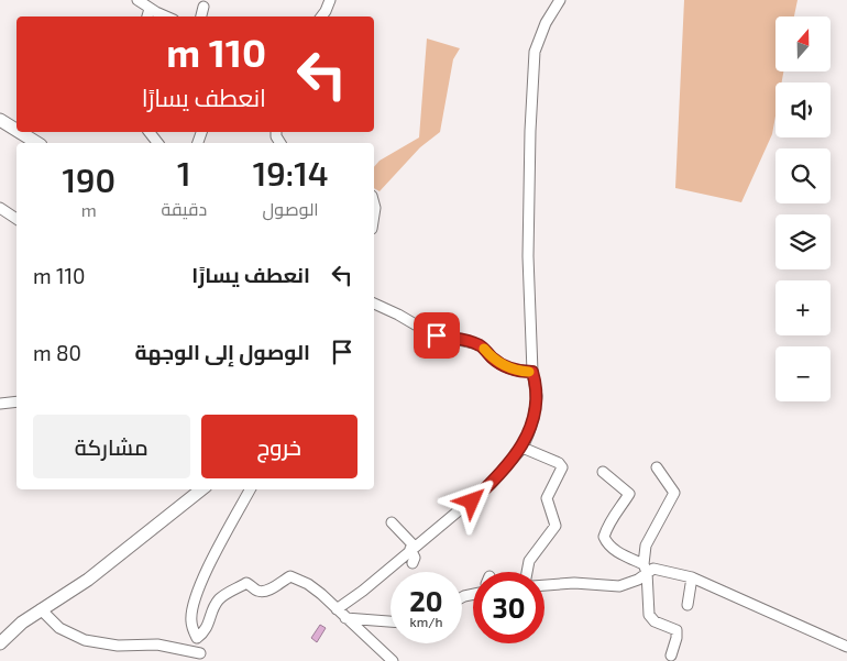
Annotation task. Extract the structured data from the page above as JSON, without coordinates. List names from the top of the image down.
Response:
{
  "north": "top",
  "page": {
    "map_buttons": ["+", "−"],
    "turn": ["110 m", "انعطف يسارًا"],
    "eta": [
      "19:14",
      "الوصول",
      "1",
      "دقيقة",
      "190",
      "m"
    ],
    "list": [
      {
        "name": "انعطف يسارًا",
        "value": "110 m"
      },
      {
        "name": "الوصول إلى الوجهة",
        "value": "80 m"
      }
    ],
    "buttons": ["خروج", "مشاركة"],
    "speed": "20 km/h",
    "limit": "30"
  }
}
